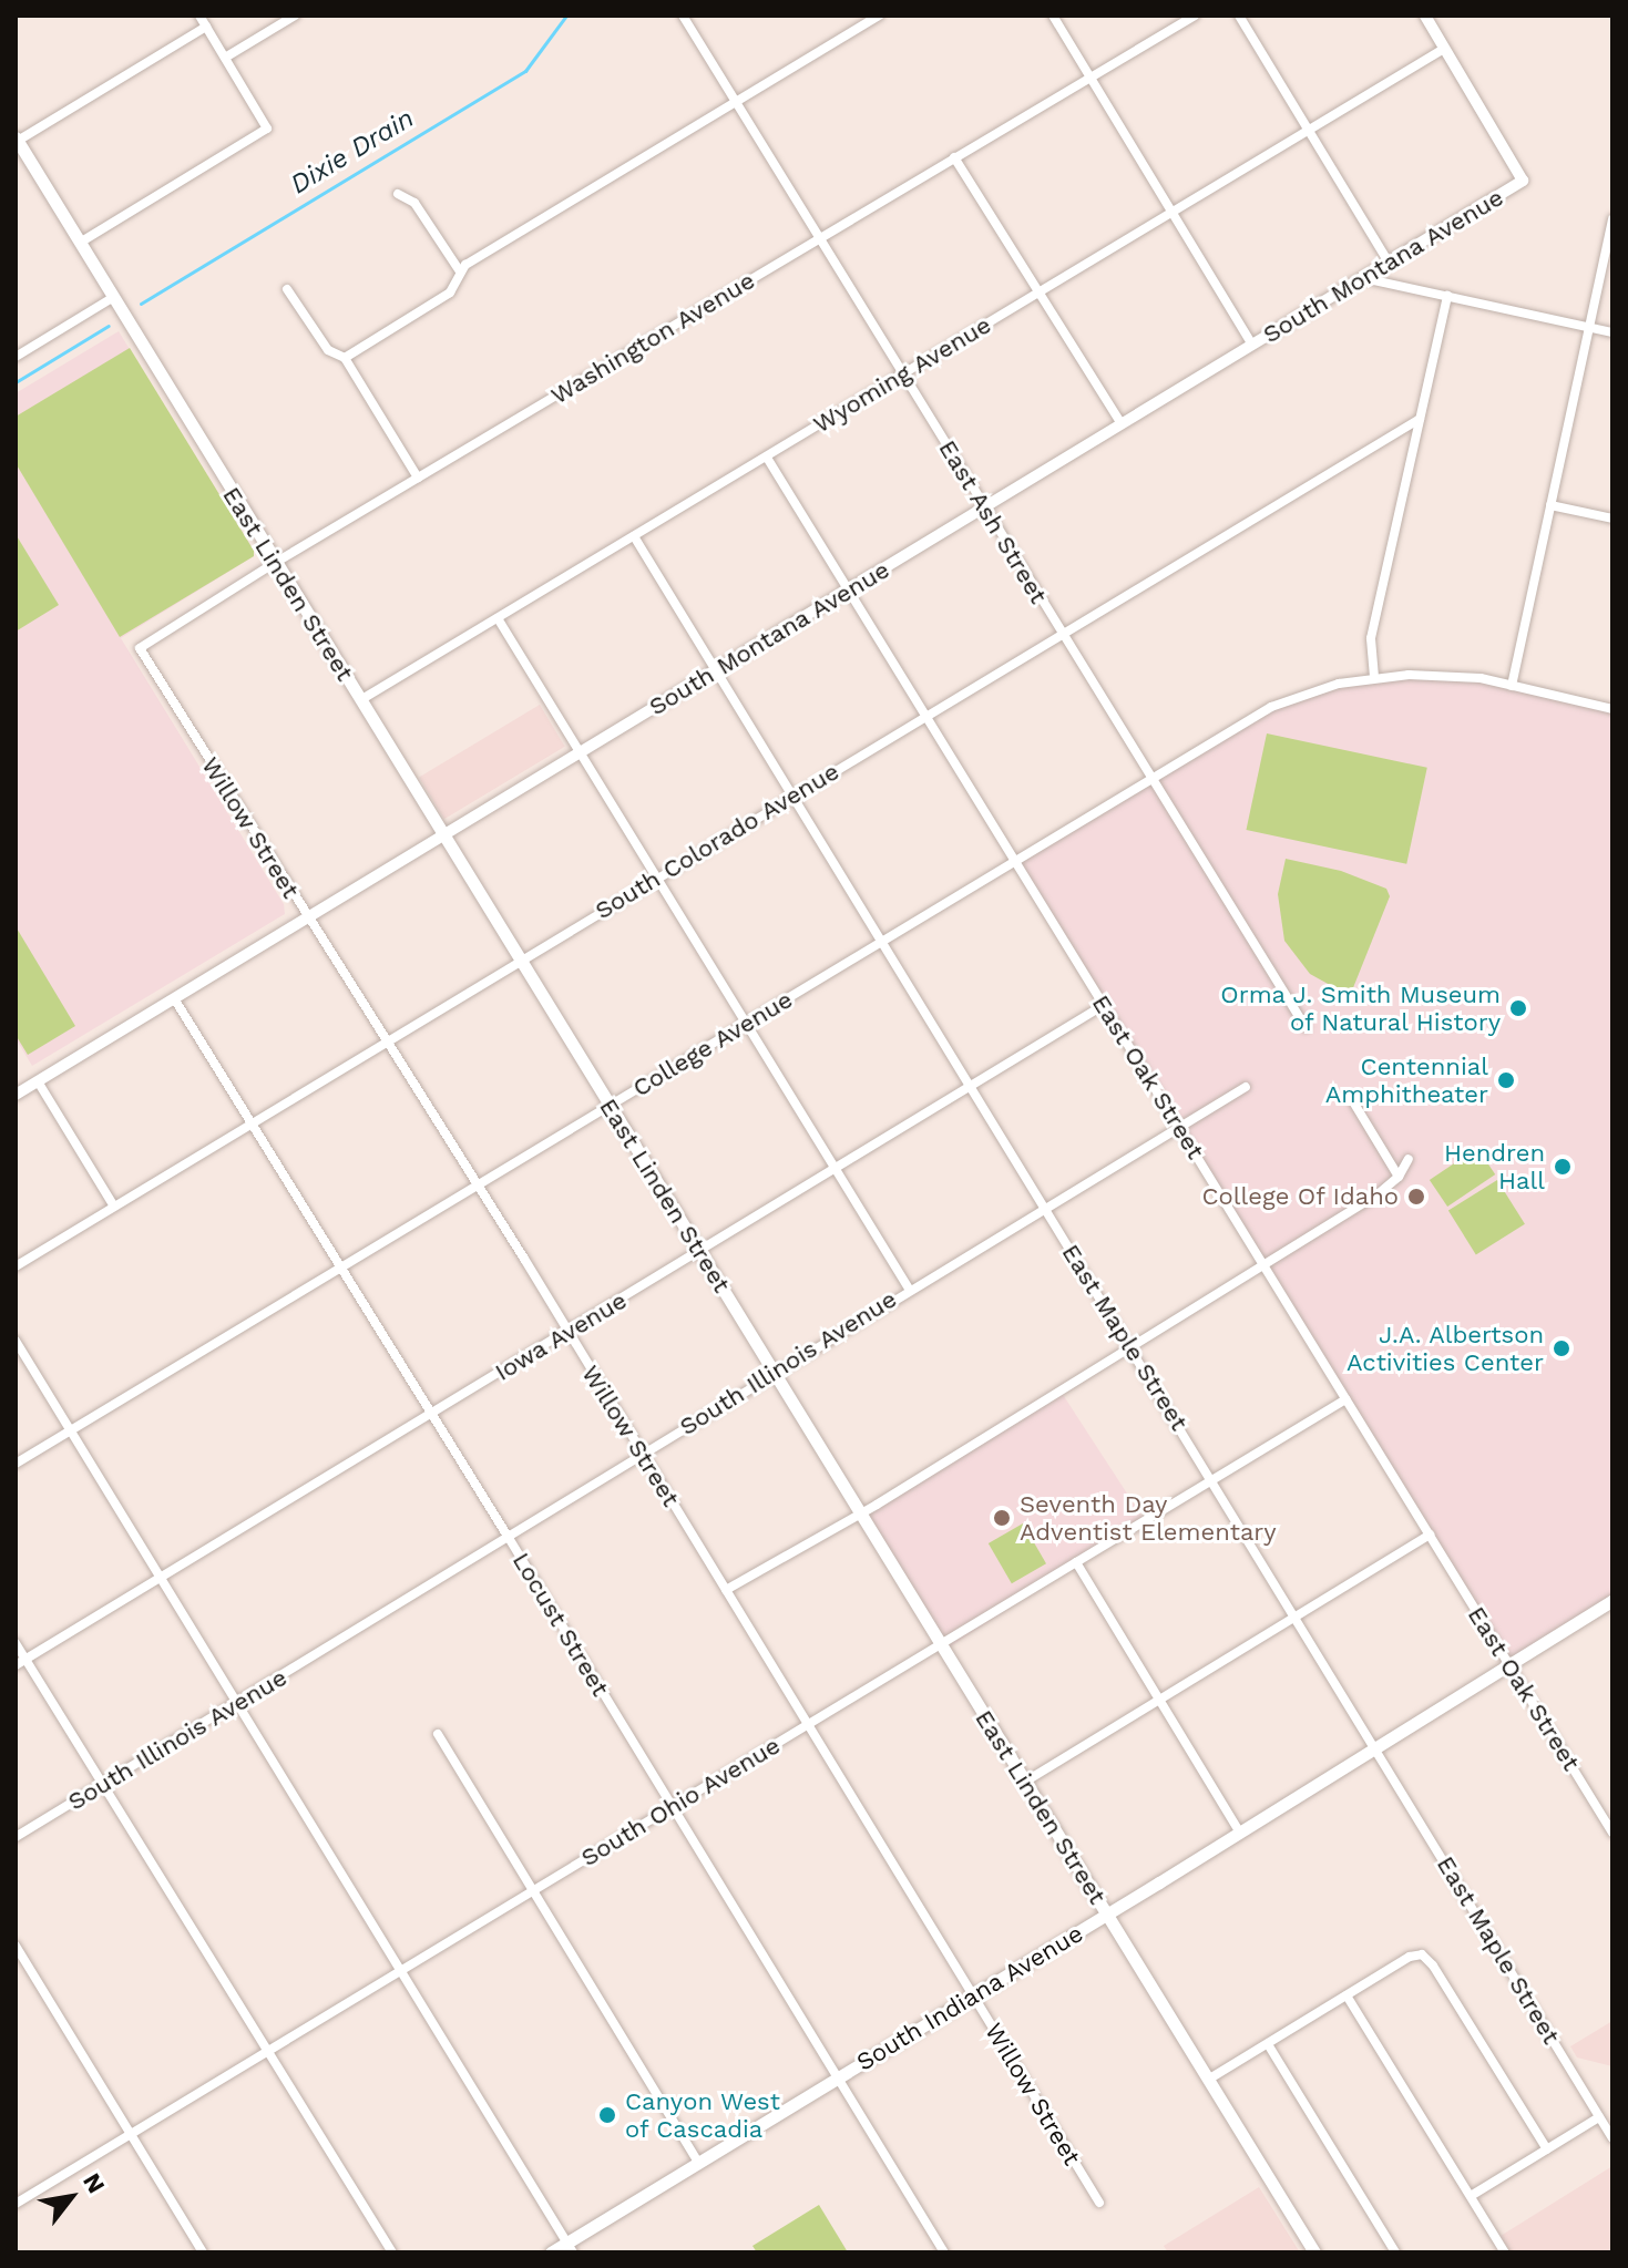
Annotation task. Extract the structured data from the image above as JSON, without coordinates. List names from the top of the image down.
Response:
{
  "streets": {
    "main road": ["East Linden Street", "South Indiana Avenue"],
    "street": [
      "South Montana Avenue",
      "Washington Avenue",
      "Wyoming Avenue",
      "East Ash Street",
      "Willow Street",
      "South Colorado Avenue",
      "College Avenue",
      "East Oak Street",
      "Iowa Avenue",
      "East Maple Street",
      "South Illinois Avenue",
      "Locust Street",
      "South Ohio Avenue"
    ]
  },
  "crossings": [
    ["South Montana Avenue", "Wyoming Avenue"],
    ["South Montana Avenue", "East Ash Street"],
    ["South Montana Avenue", "East Linden Street"],
    ["South Montana Avenue", "Willow Street"],
    ["South Montana Avenue", "East Oak Street"],
    ["South Montana Avenue", "East Maple Street"],
    ["South Montana Avenue", "Locust Street"],
    ["Washington Avenue", "East Ash Street"],
    ["Washington Avenue", "East Linden Street"],
    ["Washington Avenue", "Willow Street"],
    ["Wyoming Avenue", "East Ash Street"],
    ["Wyoming Avenue", "East Linden Street"],
    ["Wyoming Avenue", "East Oak Street"],
    ["Wyoming Avenue", "East Maple Street"],
    ["East Ash Street", "South Colorado Avenue"],
    ["East Ash Street", "College Avenue"],
    ["East Linden Street", "South Colorado Avenue"],
    ["East Linden Street", "College Avenue"],
    ["East Linden Street", "Iowa Avenue"],
    ["East Linden Street", "South Illinois Avenue"],
    ["East Linden Street", "South Ohio Avenue"],
    ["East Linden Street", "South Indiana Avenue"],
    ["Willow Street", "South Colorado Avenue"],
    ["Willow Street", "College Avenue"],
    ["Willow Street", "Iowa Avenue"],
    ["Willow Street", "South Illinois Avenue"],
    ["Willow Street", "South Ohio Avenue"],
    ["Willow Street", "South Indiana Avenue"],
    ["South Colorado Avenue", "East Oak Street"],
    ["South Colorado Avenue", "East Maple Street"],
    ["South Colorado Avenue", "Locust Street"],
    ["College Avenue", "East Oak Street"],
    ["College Avenue", "East Maple Street"],
    ["College Avenue", "Locust Street"],
    ["East Oak Street", "Iowa Avenue"],
    ["East Oak Street", "South Illinois Avenue"],
    ["East Oak Street", "South Ohio Avenue"],
    ["East Oak Street", "South Indiana Avenue"],
    ["Iowa Avenue", "East Maple Street"],
    ["Iowa Avenue", "Locust Street"],
    ["East Maple Street", "South Illinois Avenue"],
    ["East Maple Street", "South Ohio Avenue"],
    ["East Maple Street", "South Indiana Avenue"],
    ["South Illinois Avenue", "Locust Street"],
    ["Locust Street", "South Ohio Avenue"],
    ["Locust Street", "South Indiana Avenue"]
  ],
  "water": ["Dixie Drain"],
  "places": [
    "Orma J. Smith Museum of Natural History",
    "Centennial Amphitheater",
    "Hendren Hall",
    "College Of Idaho",
    "J.A. Albertson Activities Center",
    "Seventh Day Adventist Elementary",
    "Canyon West of Cascadia"
  ],
  "north": "top right"
}
